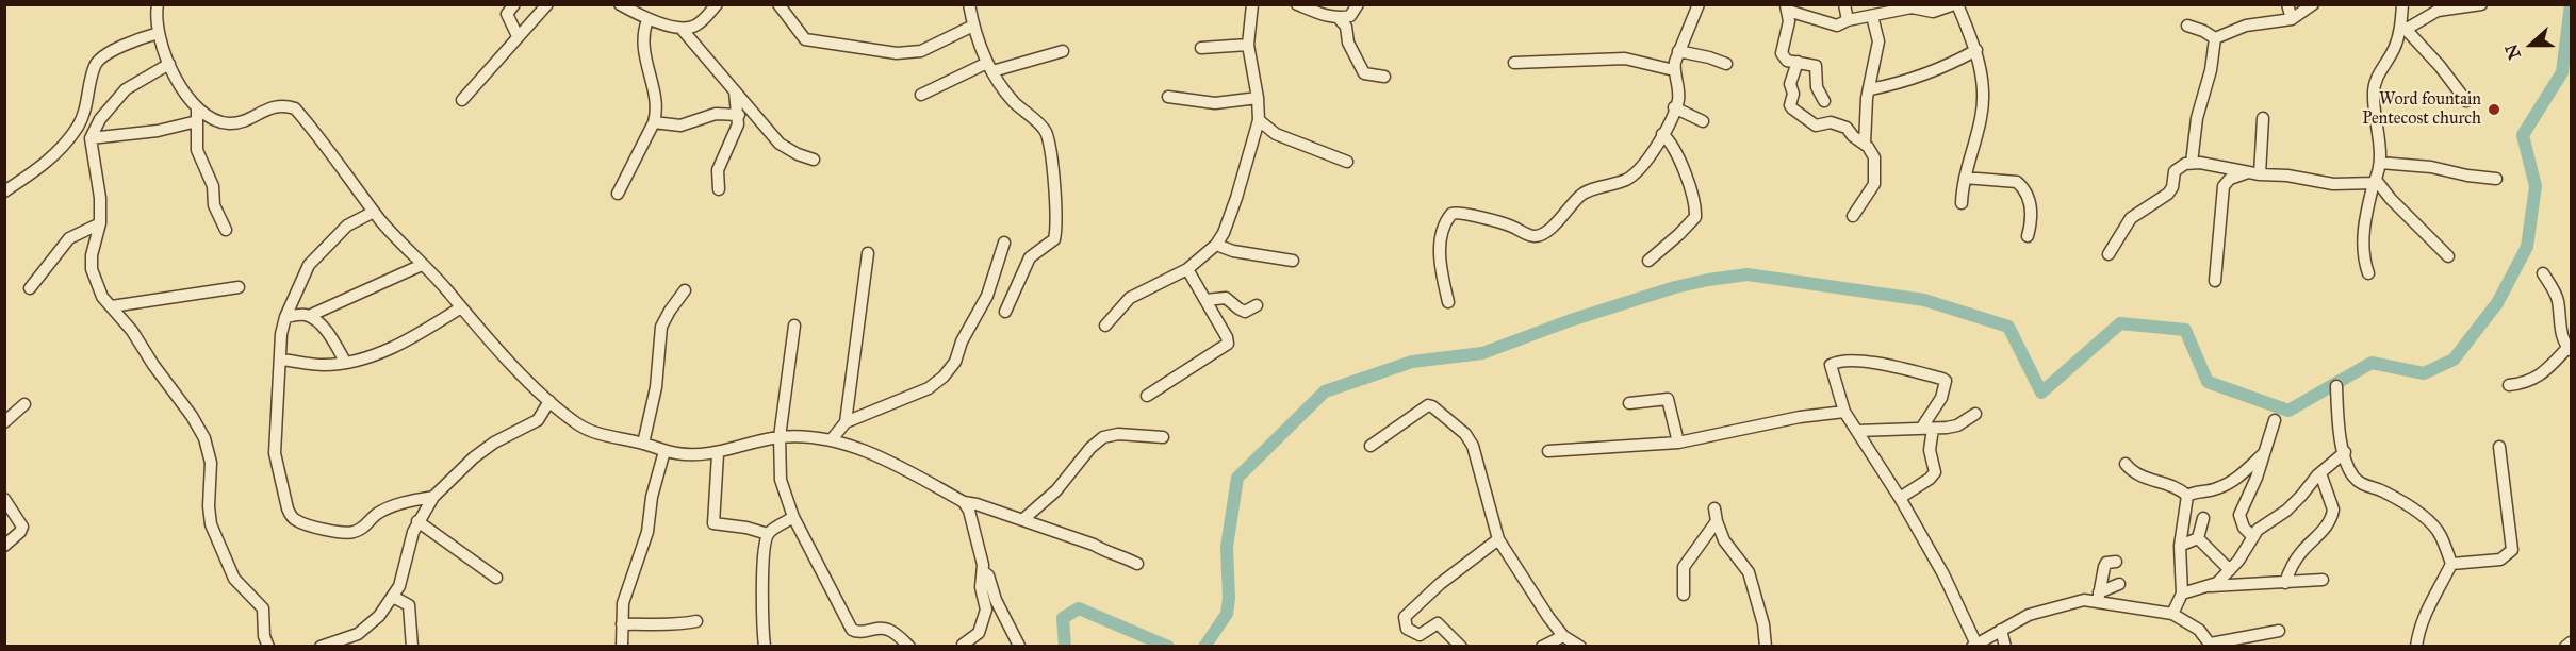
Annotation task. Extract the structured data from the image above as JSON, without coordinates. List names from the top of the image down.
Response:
{
  "places": ["Word fountain Pentecost church"],
  "north": "left"
}
